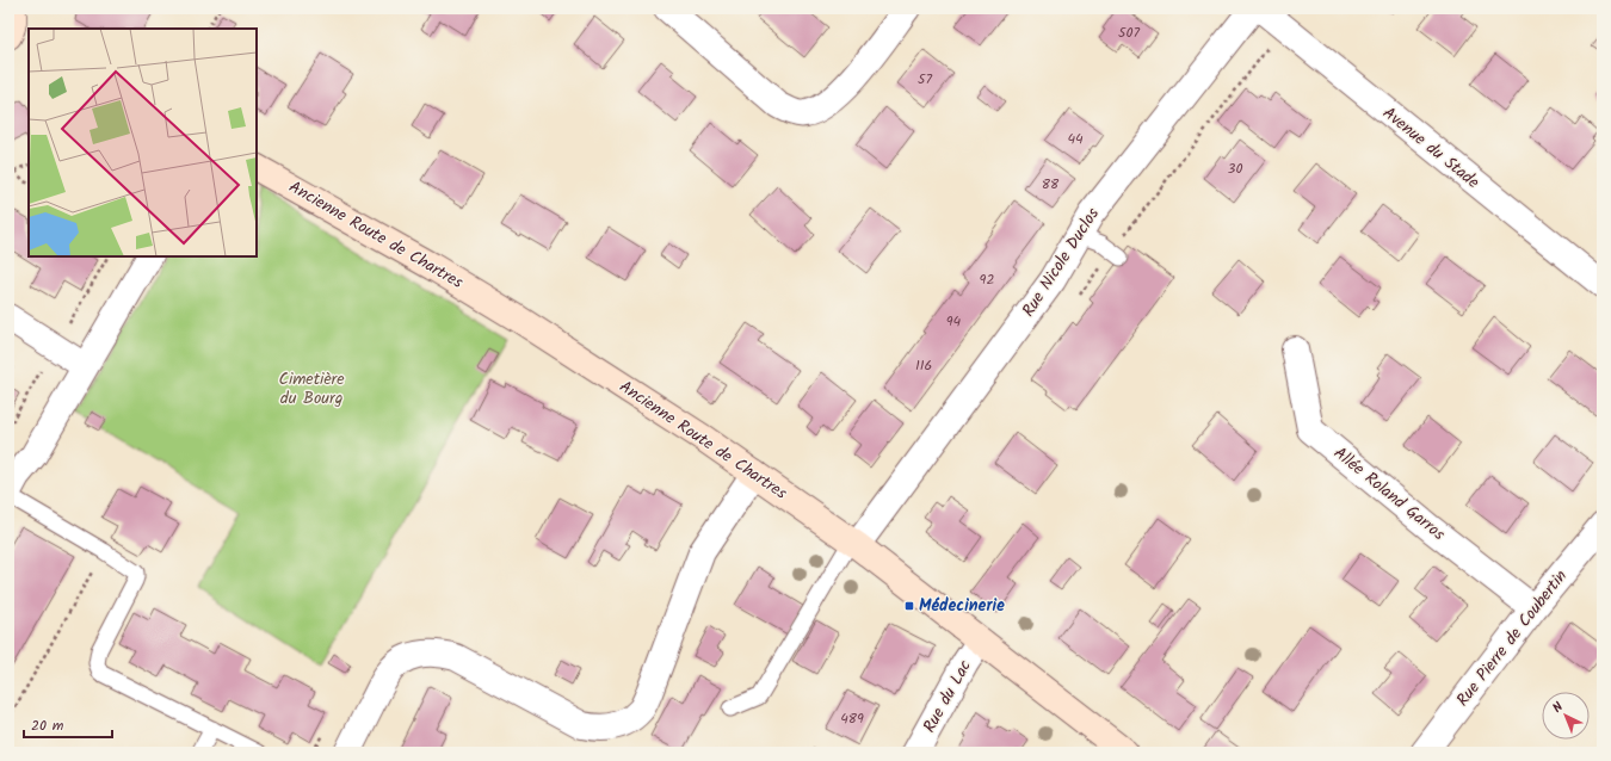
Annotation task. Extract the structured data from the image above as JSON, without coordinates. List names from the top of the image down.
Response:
{
  "streets": {
    "main road": ["Ancienne Route de Chartres"],
    "street": [
      "Avenue du Stade",
      "Rue Nicole Duclos",
      "Allée Roland Garros",
      "Rue Pierre de Coubertin",
      "Rue du Lac"
    ]
  },
  "crossings": [
    ["Avenue du Stade", "Rue Nicole Duclos"],
    ["Ancienne Route de Chartres", "Rue Nicole Duclos"],
    ["Ancienne Route de Chartres", "Rue du Lac"],
    ["Allée Roland Garros", "Rue Pierre de Coubertin"]
  ],
  "parks": ["Cimetière du Bourg"],
  "places": {
    "transit": ["Médecinerie"]
  },
  "house_numbers": [
    "507",
    "57",
    "44",
    "30",
    "88",
    "92",
    "94",
    "116",
    "489"
  ],
  "scale_bar": "20 m",
  "north": "top left"
}
